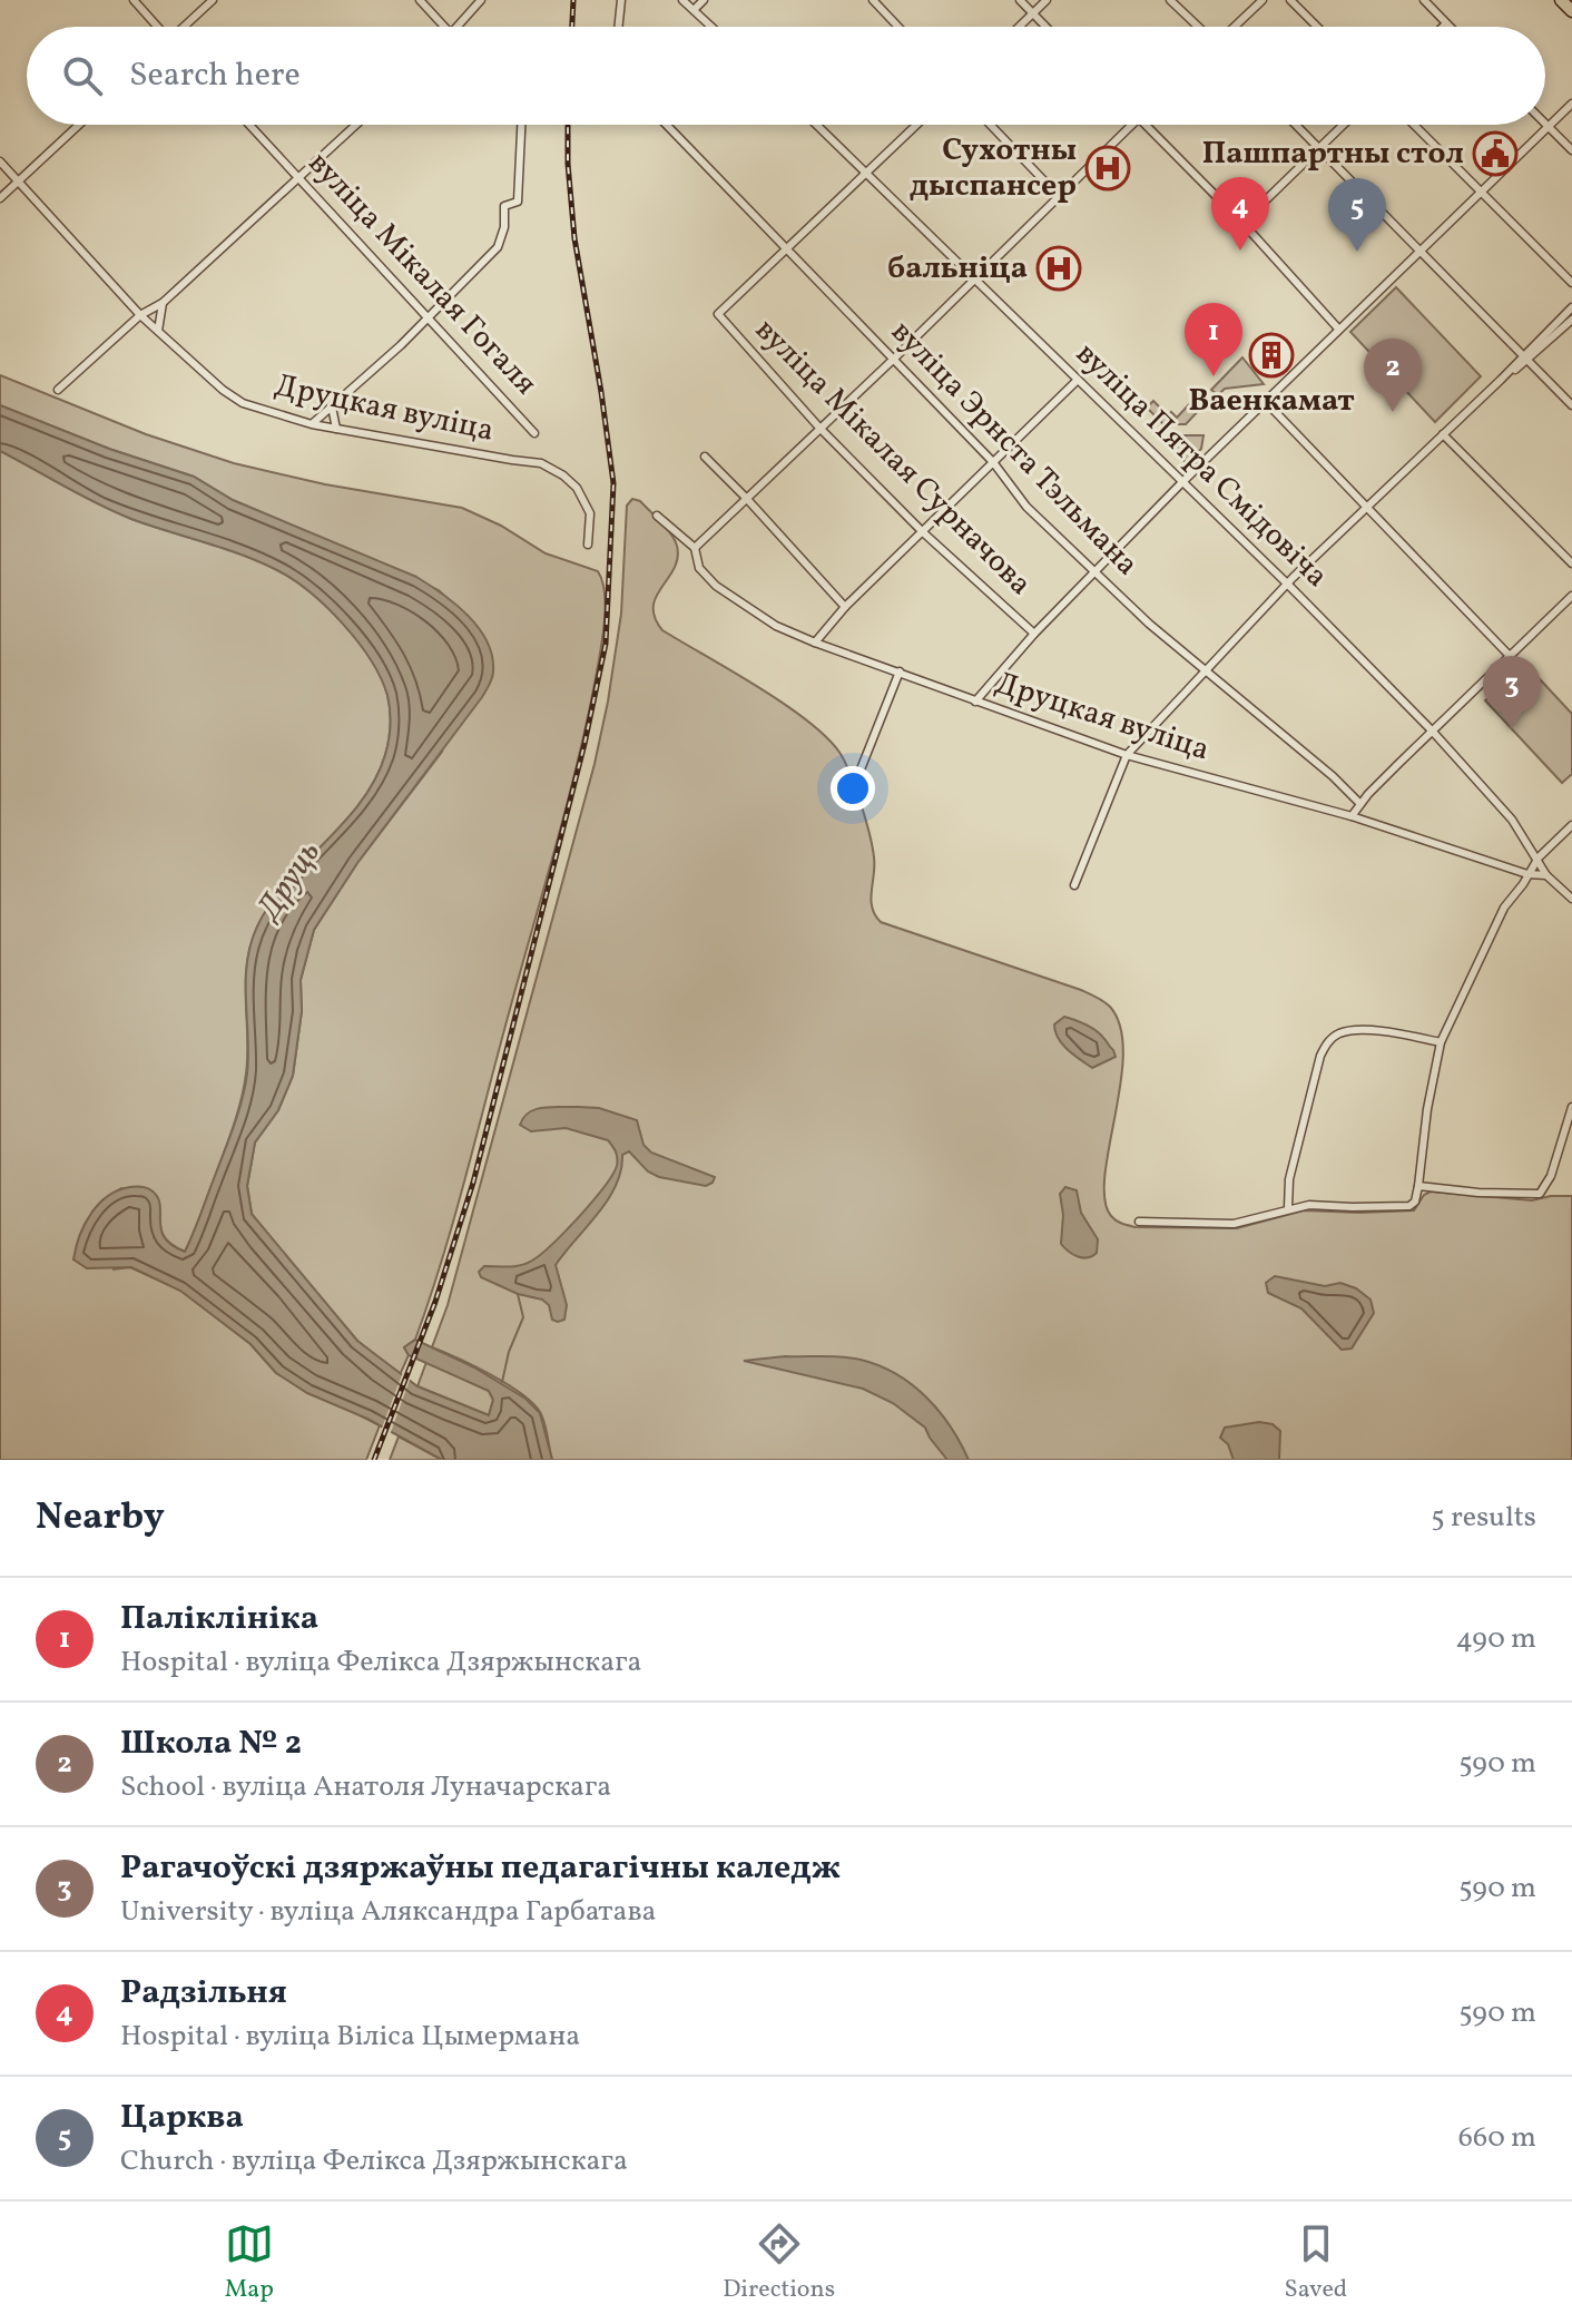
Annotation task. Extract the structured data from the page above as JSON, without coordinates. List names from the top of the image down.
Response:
{
  "streets": {
    "street": [
      "вуліца Мікалая Гогаля",
      "Друцкая вуліца",
      "вуліца Эрнста Тэльмана",
      "вуліца Мікалая Сурначова",
      "вуліца Пятра Смідовіча"
    ]
  },
  "crossings": [
    ["Друцкая вуліца", "вуліца Пятра Смідовіча"],
    ["вуліца Эрнста Тэльмана", "вуліца Мікалая Сурначова"]
  ],
  "water": ["Друць"],
  "places": {
    "public building": ["Пашпартны стол"],
    "hospital": ["Сухотны дыспансер", "бальніца"],
    "building": ["Ваенкамат"]
  },
  "page": {
    "search": "Search here",
    "pins": [
      "4",
      "5",
      "1",
      "2",
      "3"
    ],
    "heading": ["Nearby", "5 results"],
    "list": [
      {
        "mark": "1",
        "name": "Паліклініка",
        "note": "Hospital · вуліца Фелікса Дзяржынскага",
        "value": "490 m"
      },
      {
        "mark": "2",
        "name": "Школа № 2",
        "note": "School · вуліца Анатоля Луначарскага",
        "value": "590 m"
      },
      {
        "mark": "3",
        "name": "Рагачоўскі дзяржаўны педагагічны каледж",
        "note": "University · вуліца Аляксандра Гарбатава",
        "value": "590 m"
      },
      {
        "mark": "4",
        "name": "Радзільня",
        "note": "Hospital · вуліца Віліса Цымермана",
        "value": "590 m"
      },
      {
        "mark": "5",
        "name": "Царква",
        "note": "Church · вуліца Фелікса Дзяржынскага",
        "value": "660 m"
      }
    ],
    "nav": ["Map", "Directions", "Saved"]
  }
}
